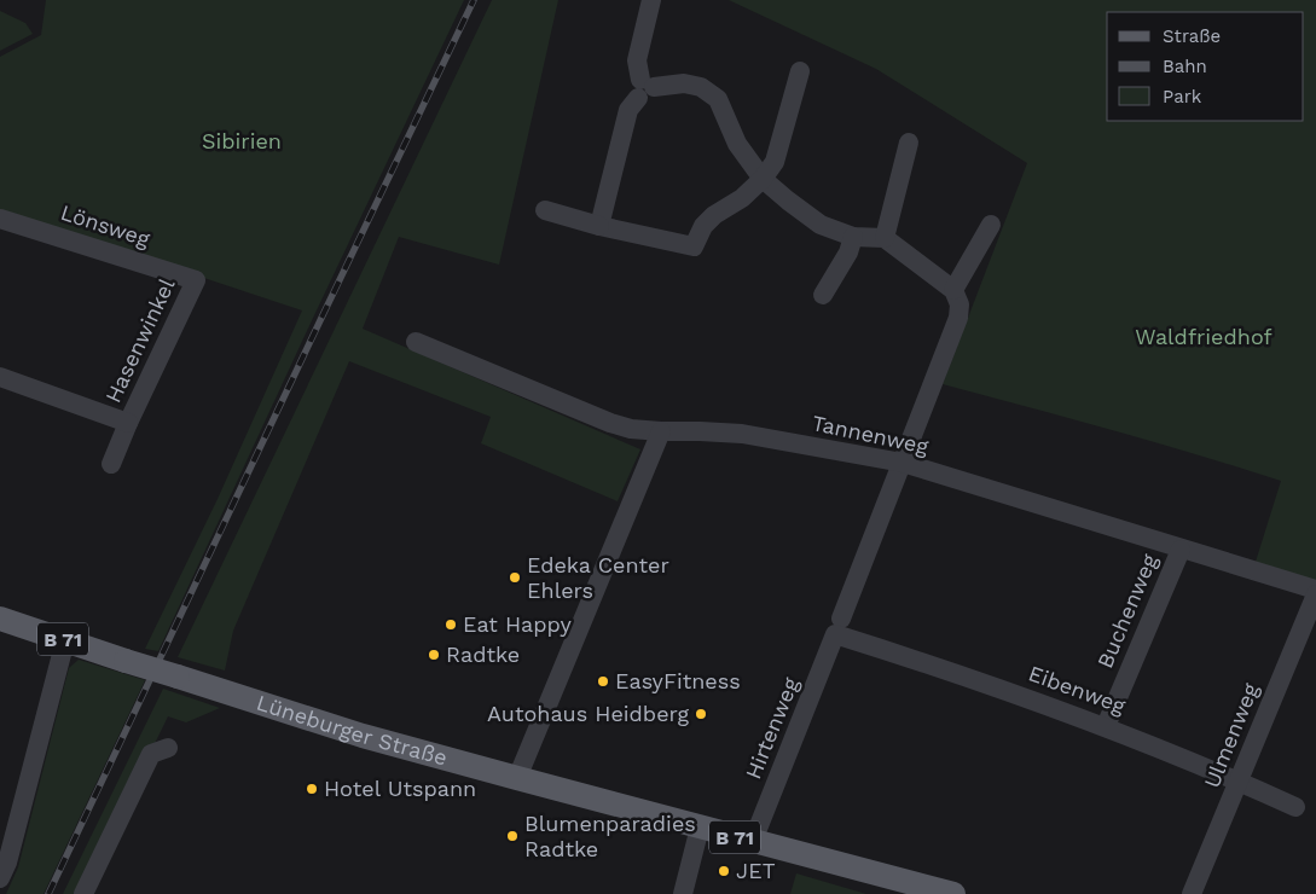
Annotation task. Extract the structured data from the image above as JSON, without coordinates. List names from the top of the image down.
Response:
{
  "streets": {
    "main road": ["B 71", "Lüneburger Straße"],
    "street": [
      "Lönsweg",
      "Hasenwinkel",
      "Tannenweg",
      "Buchenweg",
      "Eibenweg",
      "Hirtenweg",
      "Ulmenweg"
    ]
  },
  "crossings": [
    ["Lönsweg", "Hasenwinkel"],
    ["Tannenweg", "Buchenweg"],
    ["Tannenweg", "Hirtenweg"],
    ["Buchenweg", "Eibenweg"],
    ["Eibenweg", "Hirtenweg"],
    ["Eibenweg", "Ulmenweg"],
    ["Hirtenweg", "Lüneburger Straße"]
  ],
  "parks": ["Sibirien", "Waldfriedhof"],
  "places": [
    "Edeka Center Ehlers",
    "Eat Happy",
    "Radtke",
    "EasyFitness",
    "Autohaus Heidberg",
    "Hotel Utspann",
    "Blumenparadies Radtke",
    "JET"
  ],
  "legend": ["Straße", "Bahn", "Park"]
}
